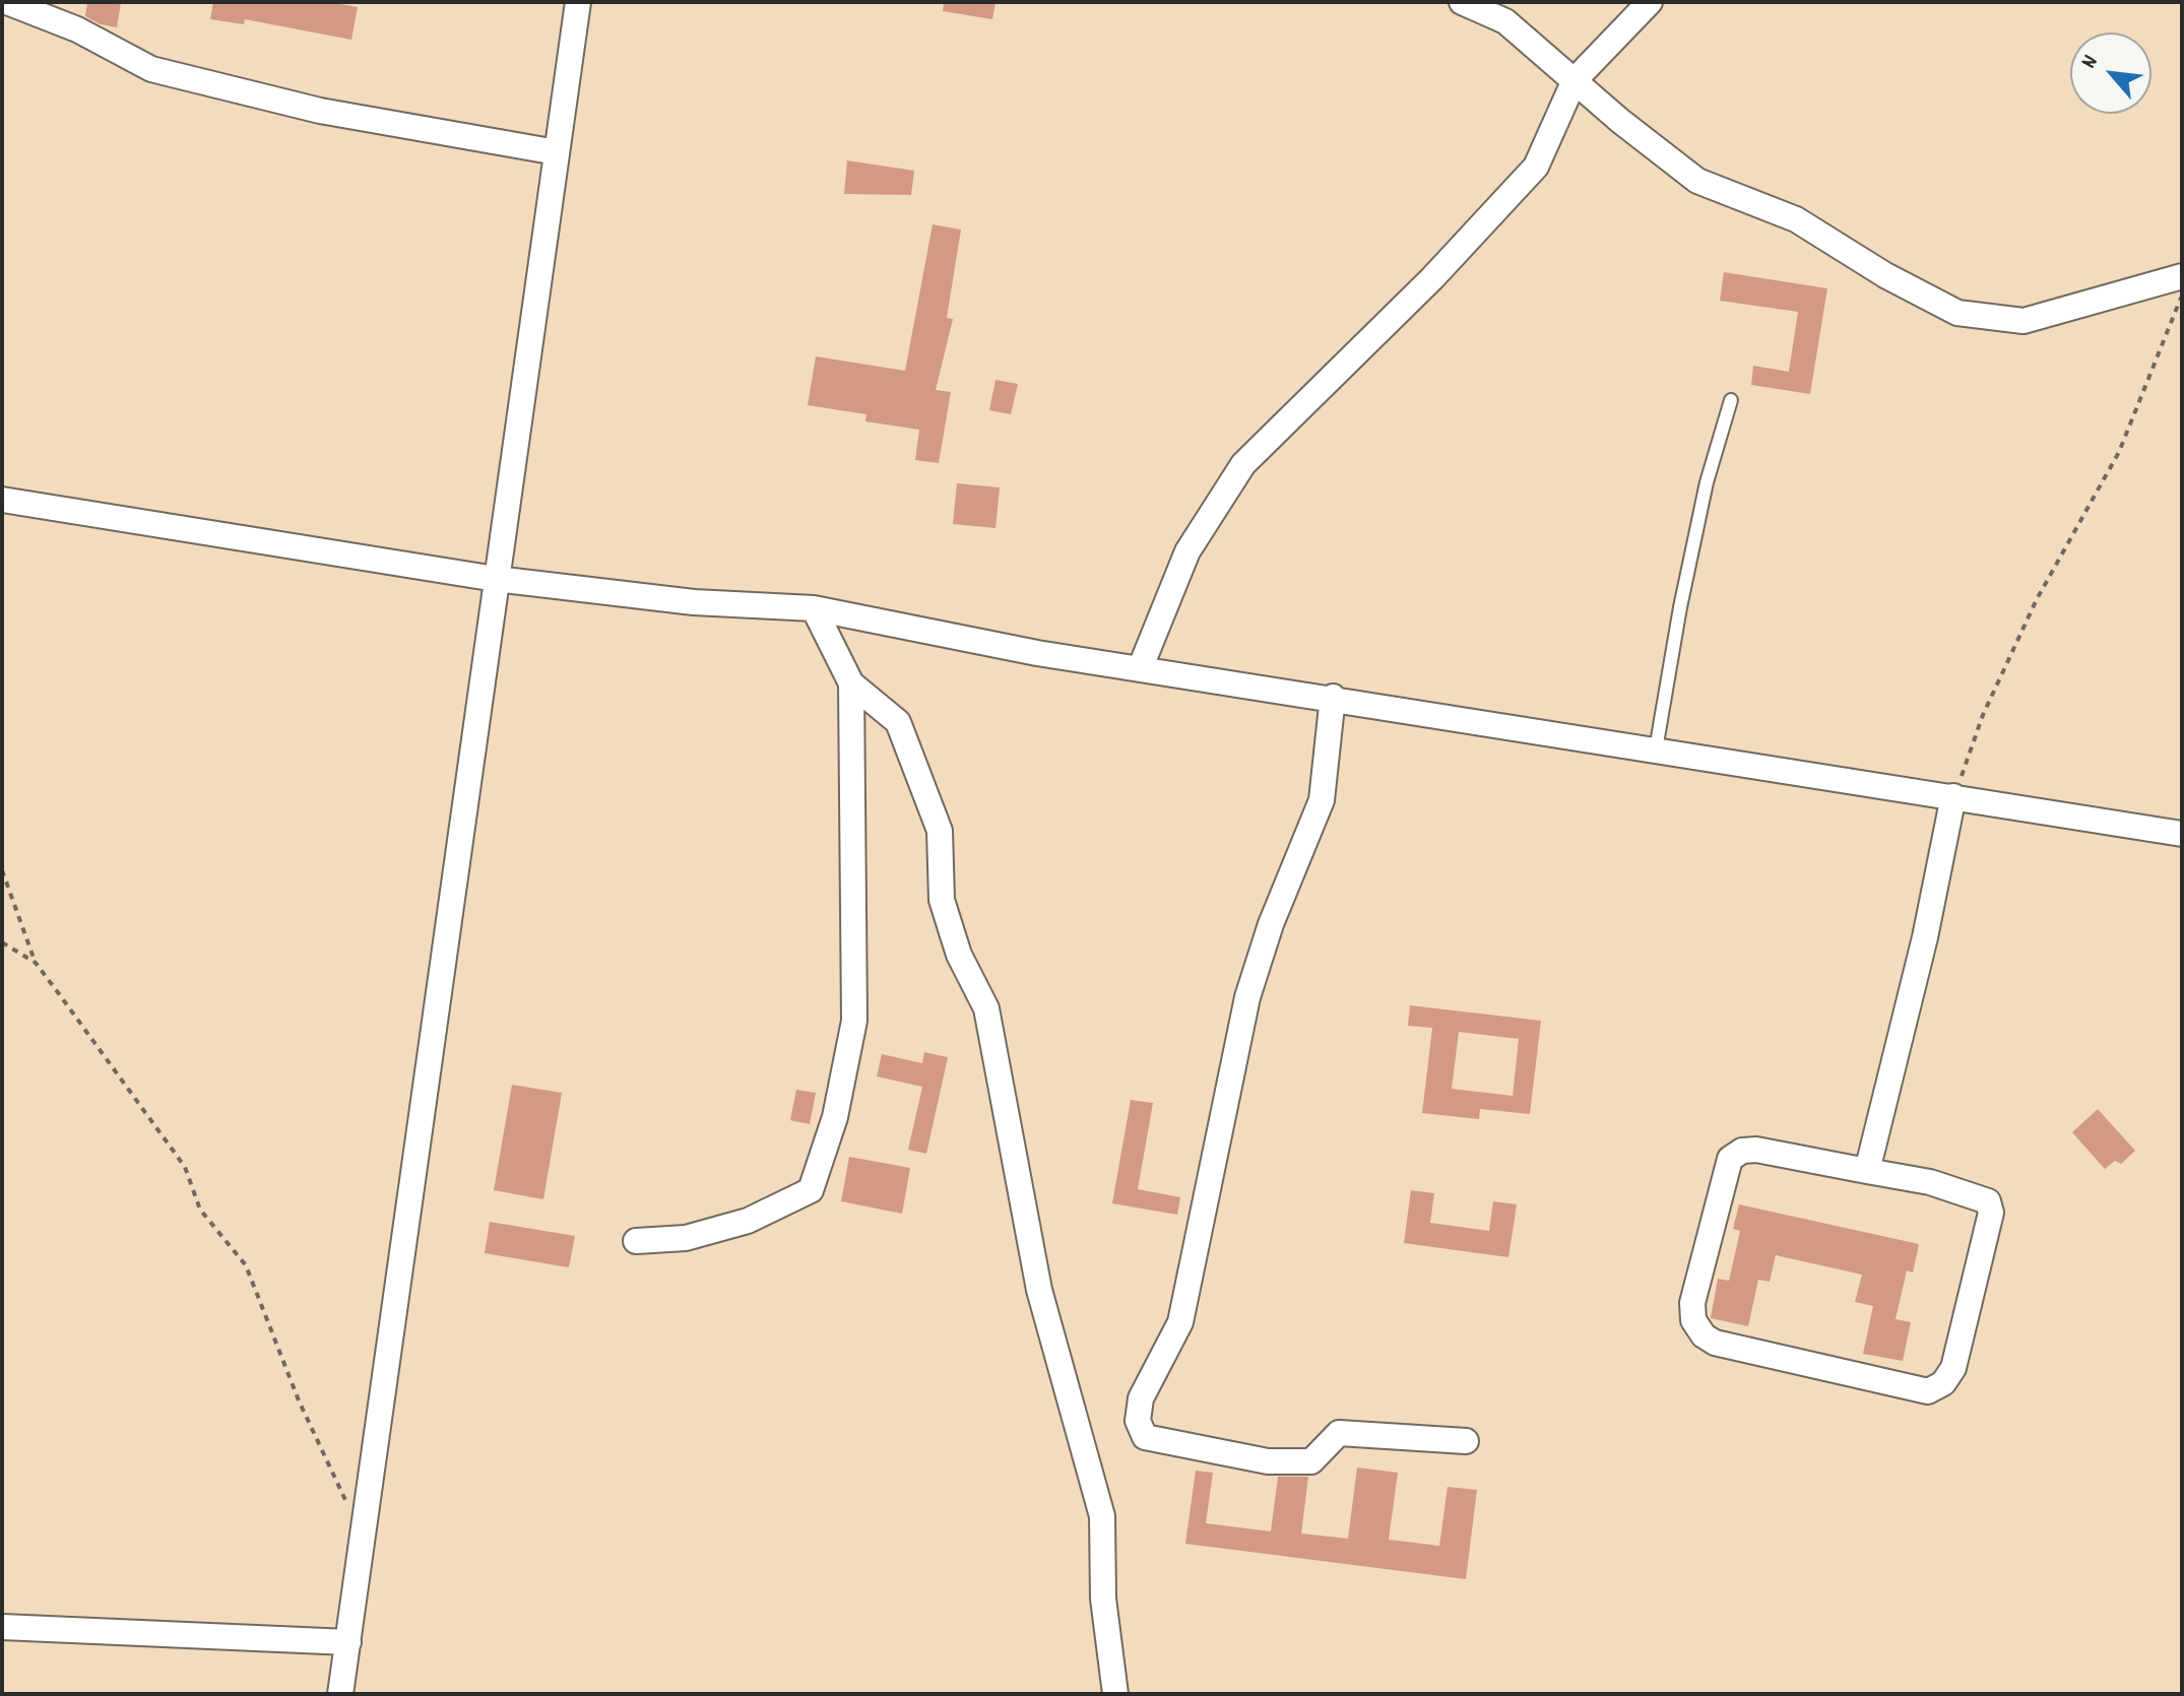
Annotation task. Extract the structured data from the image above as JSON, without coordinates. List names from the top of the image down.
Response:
{
  "north": "top left"
}
